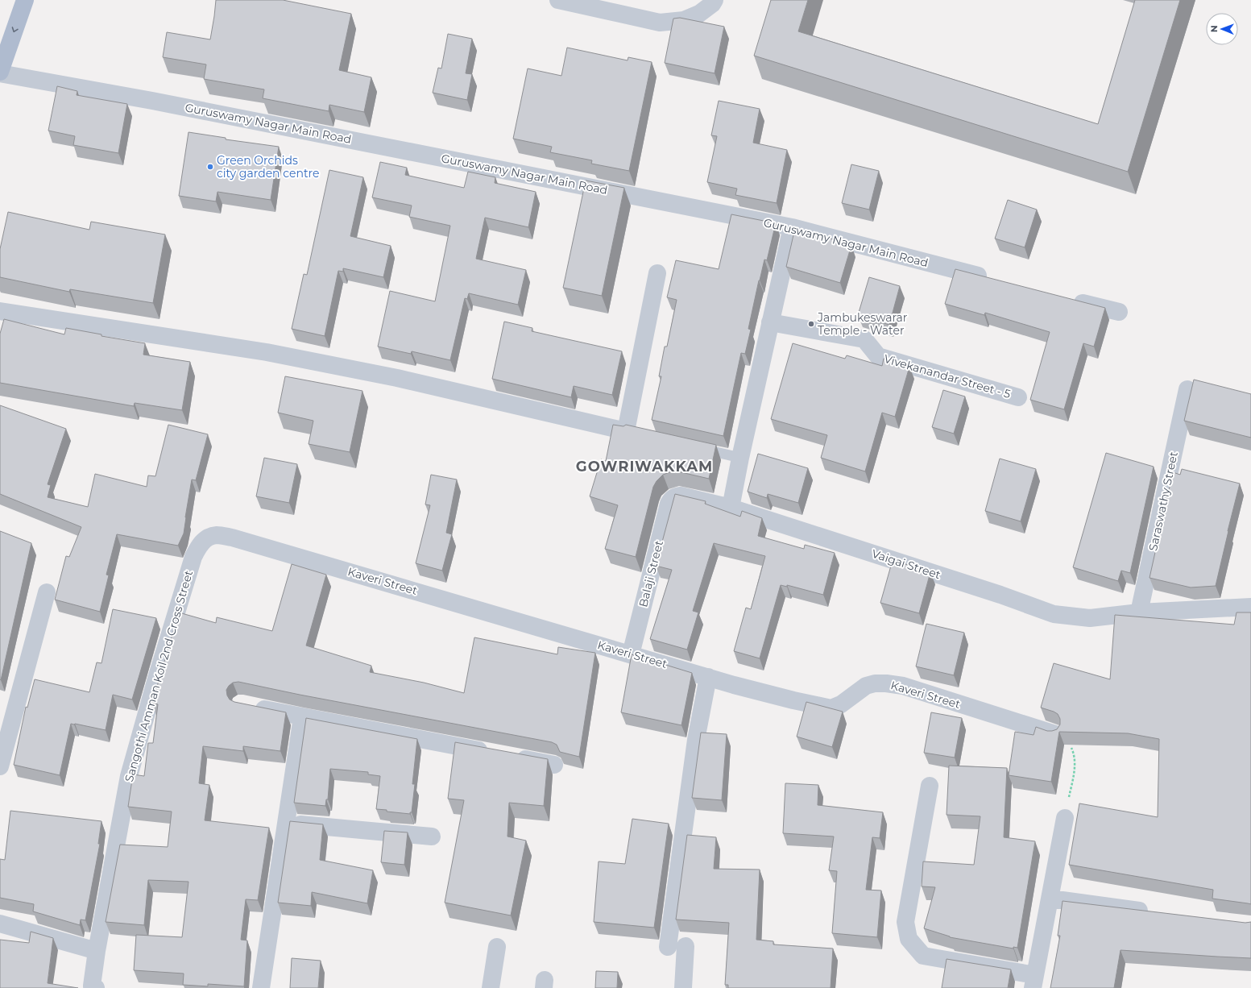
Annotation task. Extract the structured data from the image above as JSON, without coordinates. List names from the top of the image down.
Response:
{
  "streets": {
    "street": [
      "Guruswamy Nagar Main Road",
      "Vivekanandar Street - 5",
      "Saraswathy Street",
      "Vaigai Street",
      "Balaji Street",
      "Kaveri Street",
      "Sangothi Amman Koil 2nd Cross Street"
    ]
  },
  "crossings": [
    ["Saraswathy Street", "Vaigai Street"],
    ["Vaigai Street", "Balaji Street"],
    ["Balaji Street", "Kaveri Street"],
    ["Kaveri Street", "Sangothi Amman Koil 2nd Cross Street"]
  ],
  "districts": ["GOWRIWAKKAM"],
  "places": ["Green Orchids city garden centre", "Jambukeswarar Temple - Water"],
  "north": "left"
}
